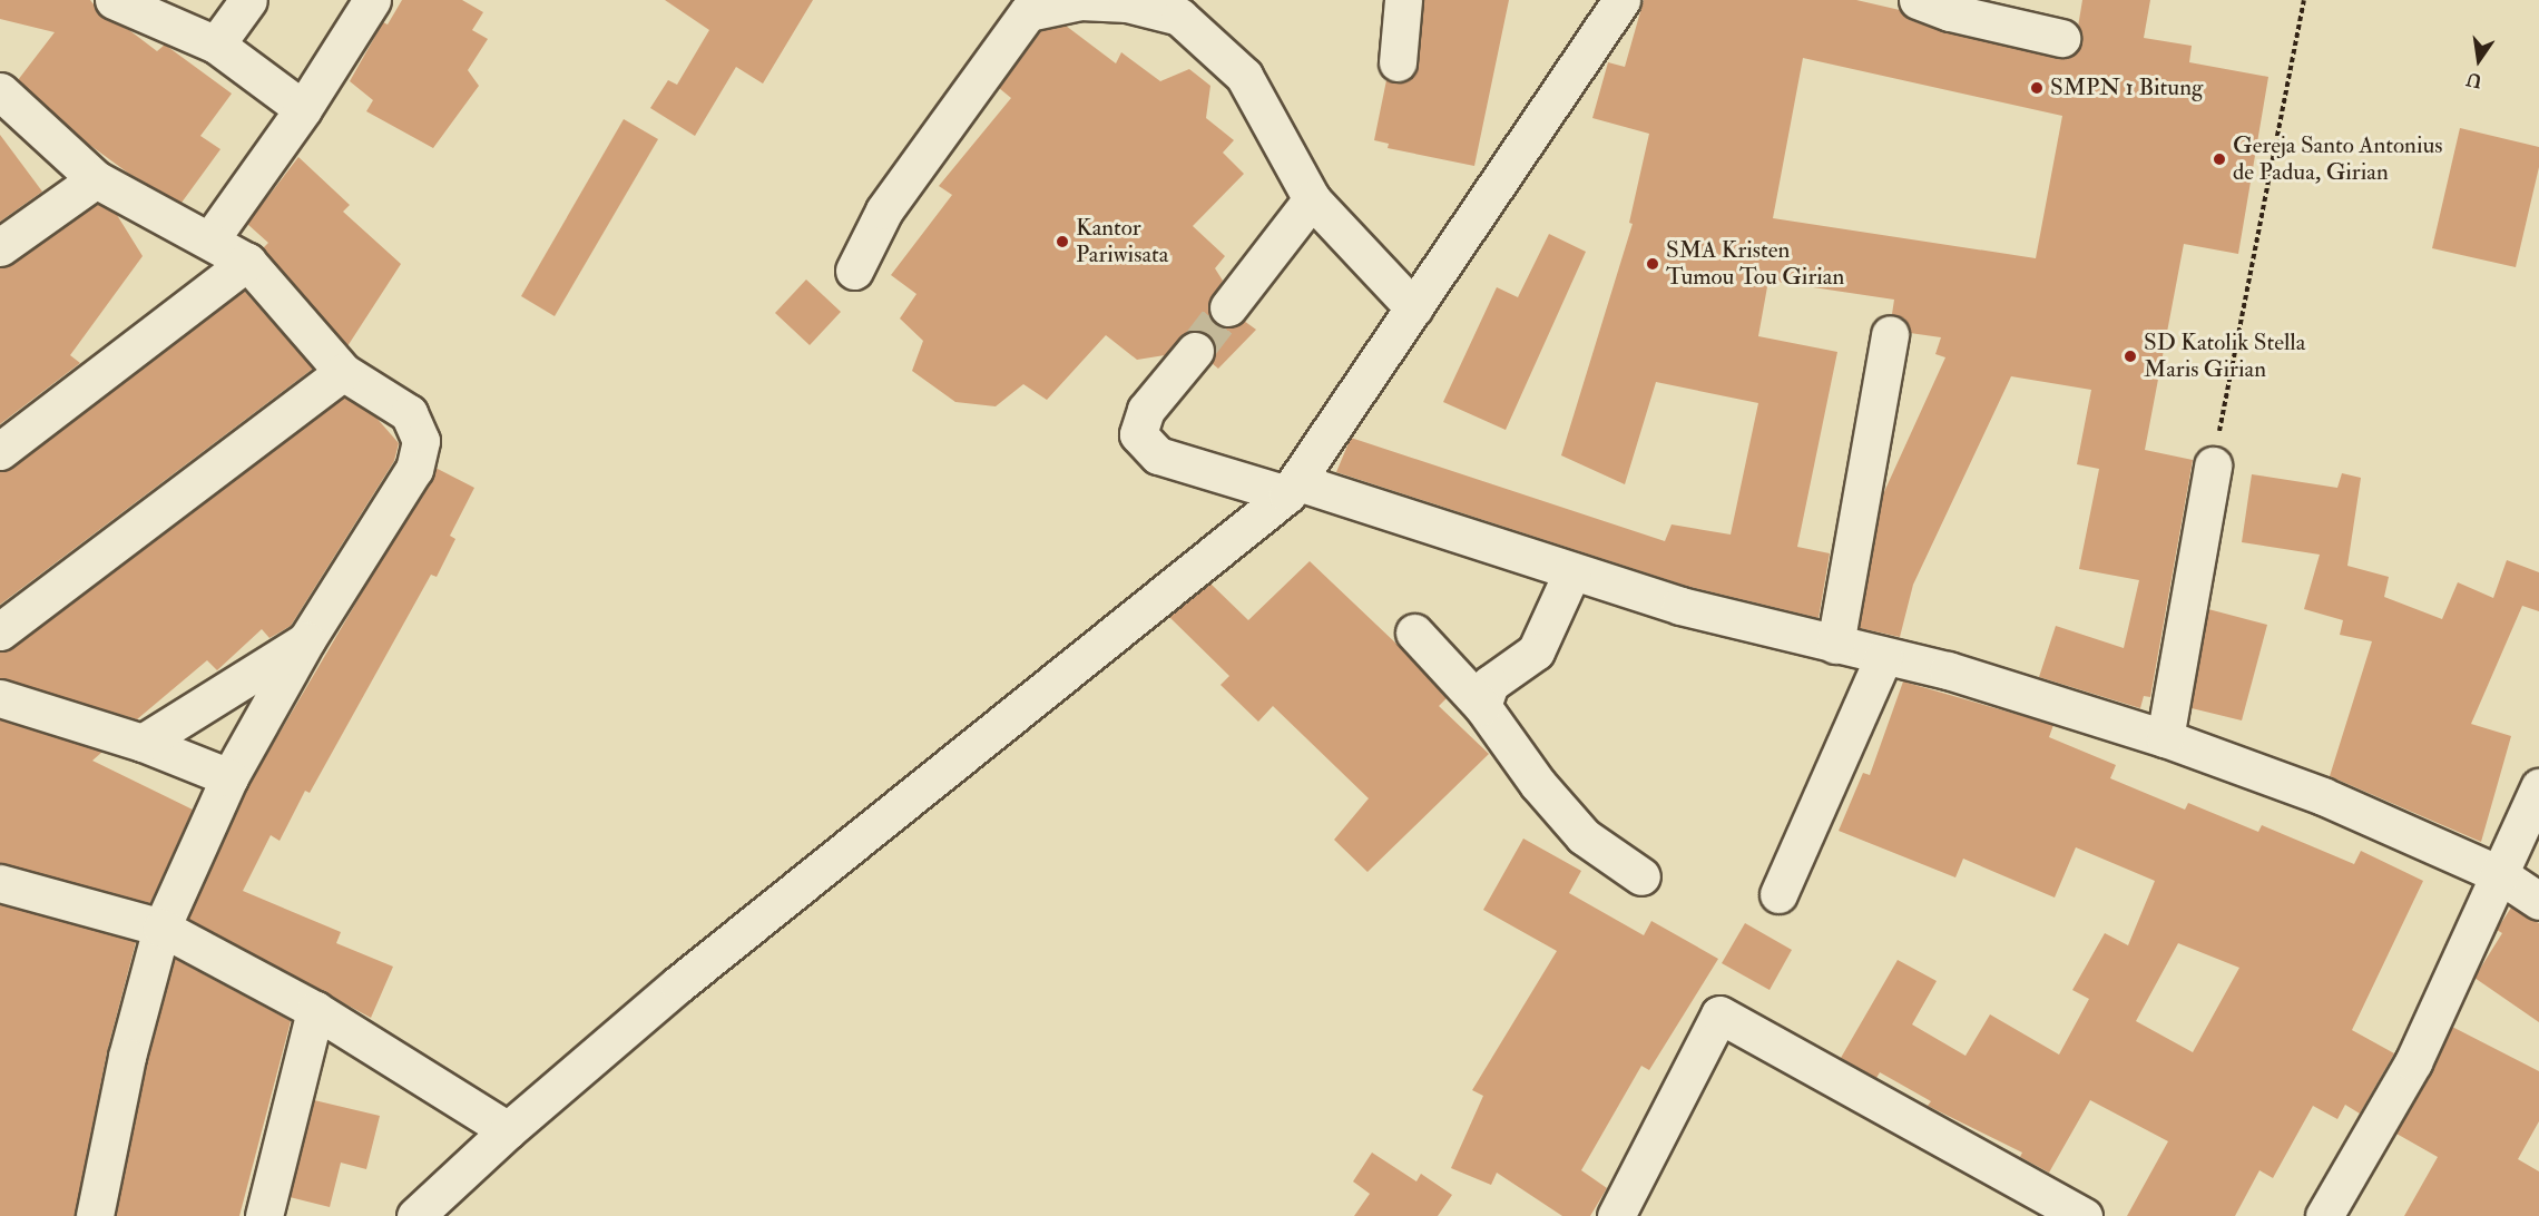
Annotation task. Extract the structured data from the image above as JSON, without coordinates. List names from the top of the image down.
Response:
{
  "places": [
    "SMPN 1 Bitung",
    "Gereja Santo Antonius de Padua, Girian",
    "Kantor Pariwisata",
    "SMA Kristen Tumou Tou Girian",
    "SD Katolik Stella Maris Girian"
  ],
  "north": "bottom"
}
